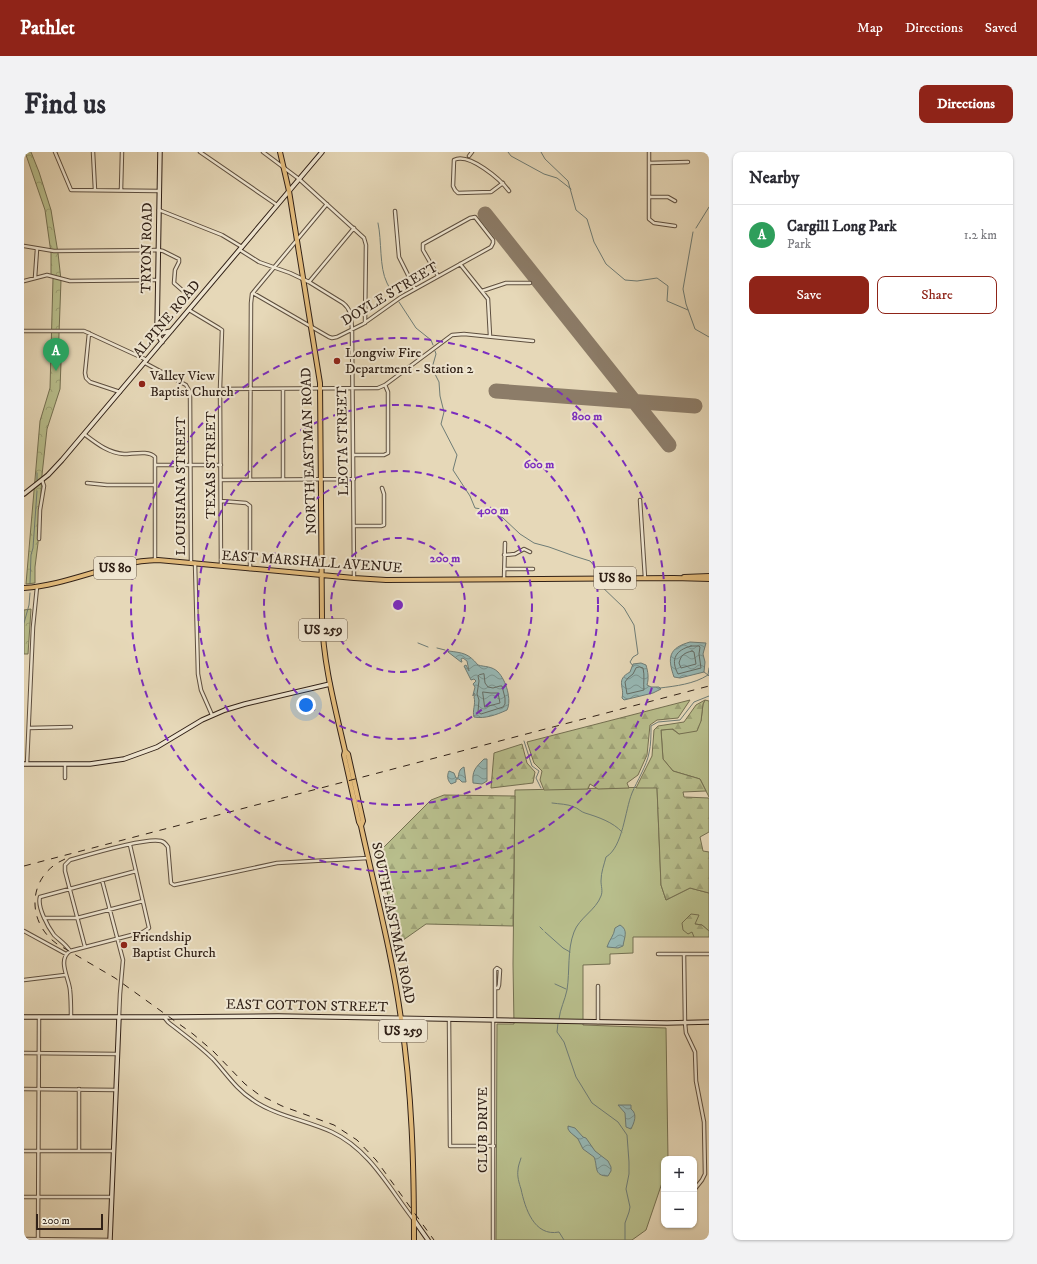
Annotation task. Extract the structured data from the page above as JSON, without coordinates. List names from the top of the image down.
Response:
{
  "streets": {
    "main road": [
      "NORTH EASTMAN ROAD",
      "EAST MARSHALL AVENUE",
      "US 80",
      "US 259",
      "SOUTH EASTMAN ROAD"
    ],
    "street": [
      "TRYON ROAD",
      "DOYLE STREET",
      "ALPINE ROAD",
      "LEOTA STREET",
      "TEXAS STREET",
      "LOUISIANA STREET",
      "EAST COTTON STREET",
      "CLUB DRIVE"
    ]
  },
  "crossings": [
    ["TRYON ROAD", "ALPINE ROAD"],
    ["TRYON ROAD", "LEOTA STREET"],
    ["DOYLE STREET", "LEOTA STREET"],
    ["DOYLE STREET", "NORTH EASTMAN ROAD"],
    ["ALPINE ROAD", "LEOTA STREET"],
    ["ALPINE ROAD", "NORTH EASTMAN ROAD"],
    ["ALPINE ROAD", "TEXAS STREET"],
    ["ALPINE ROAD", "LOUISIANA STREET"],
    ["LEOTA STREET", "NORTH EASTMAN ROAD"],
    ["LEOTA STREET", "EAST MARSHALL AVENUE"],
    ["NORTH EASTMAN ROAD", "EAST MARSHALL AVENUE"],
    ["NORTH EASTMAN ROAD", "SOUTH EASTMAN ROAD"],
    ["TEXAS STREET", "EAST MARSHALL AVENUE"],
    ["LOUISIANA STREET", "EAST MARSHALL AVENUE"],
    ["SOUTH EASTMAN ROAD", "EAST COTTON STREET"],
    ["EAST COTTON STREET", "CLUB DRIVE"]
  ],
  "places": ["Longviw Fire Department - Station 2", "Valley View Baptist Church", "Friendship Baptist Church"],
  "scale_bar": "200 m",
  "page": {
    "header": "Pathlet",
    "nav": ["Map", "Directions", "Saved"],
    "buttons": [
      "Directions",
      ["Save", "Share"]
    ],
    "title": "Find us",
    "heading": "Nearby",
    "list": [
      {
        "mark": "A",
        "name": "Cargill Long Park",
        "note": "Park",
        "value": "1.2 km"
      }
    ],
    "pins": "A",
    "map_buttons": ["+", "−"],
    "scale": "200 m"
  },
  "rings": [
    "800 m",
    "600 m",
    "400 m",
    "200 m"
  ]
}
